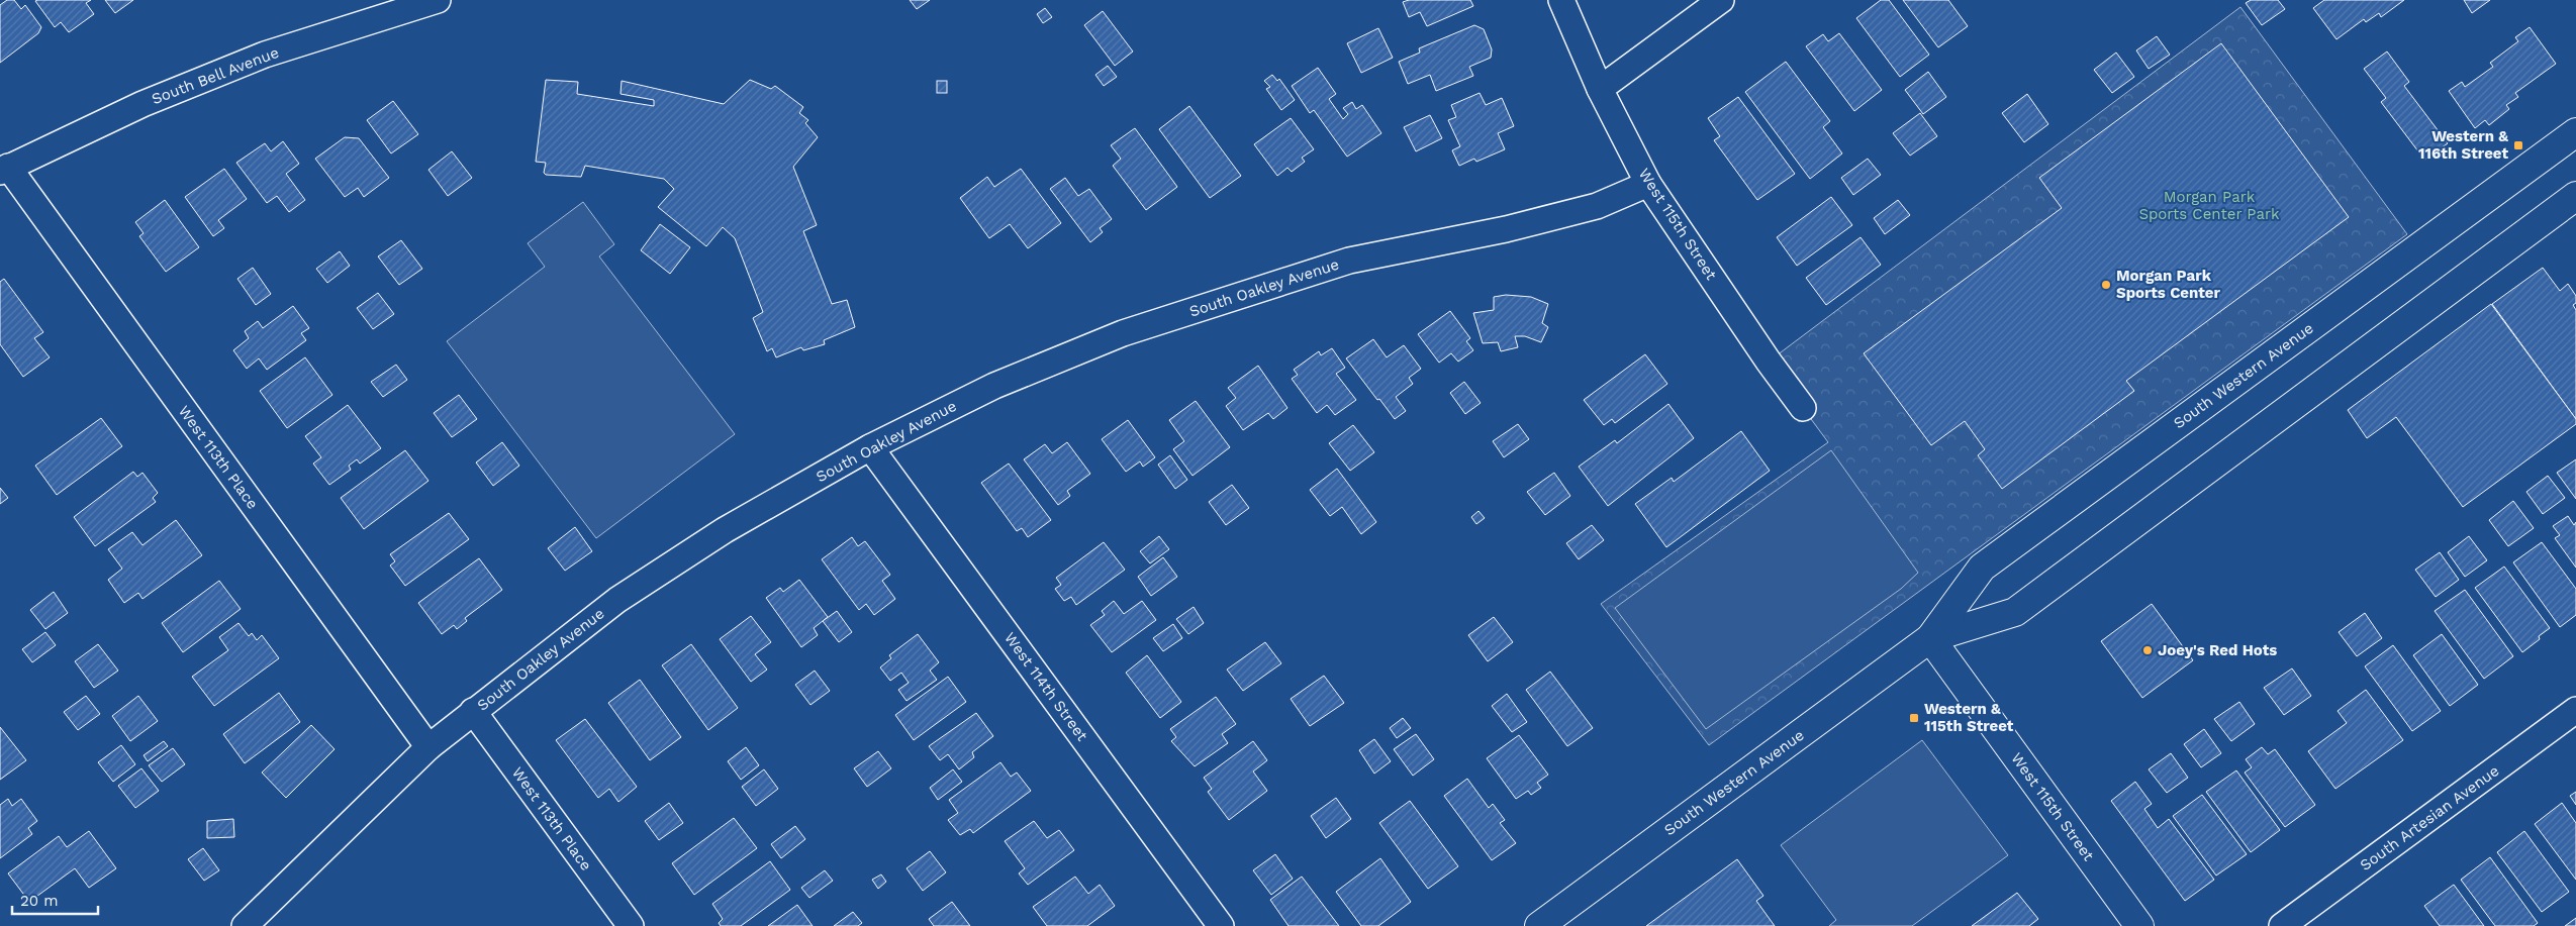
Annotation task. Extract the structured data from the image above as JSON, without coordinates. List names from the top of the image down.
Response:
{
  "streets": {
    "main road": ["West 115th Street", "South Western Avenue"],
    "street": [
      "South Bell Avenue",
      "South Oakley Avenue",
      "West 113th Place",
      "West 114th Street",
      "South Artesian Avenue"
    ]
  },
  "crossings": [
    ["South Bell Avenue", "West 113th Place"],
    ["West 115th Street", "South Oakley Avenue"],
    ["West 115th Street", "South Western Avenue"],
    ["South Oakley Avenue", "West 113th Place"],
    ["South Oakley Avenue", "West 114th Street"]
  ],
  "parks": ["Morgan Park Sports Center Park"],
  "places": {
    "transit": ["Western & 116th Street", "Western & 115th Street"],
    "other": ["Morgan Park Sports Center", "Joey's Red Hots"]
  },
  "scale_bar": "20 m"
}
